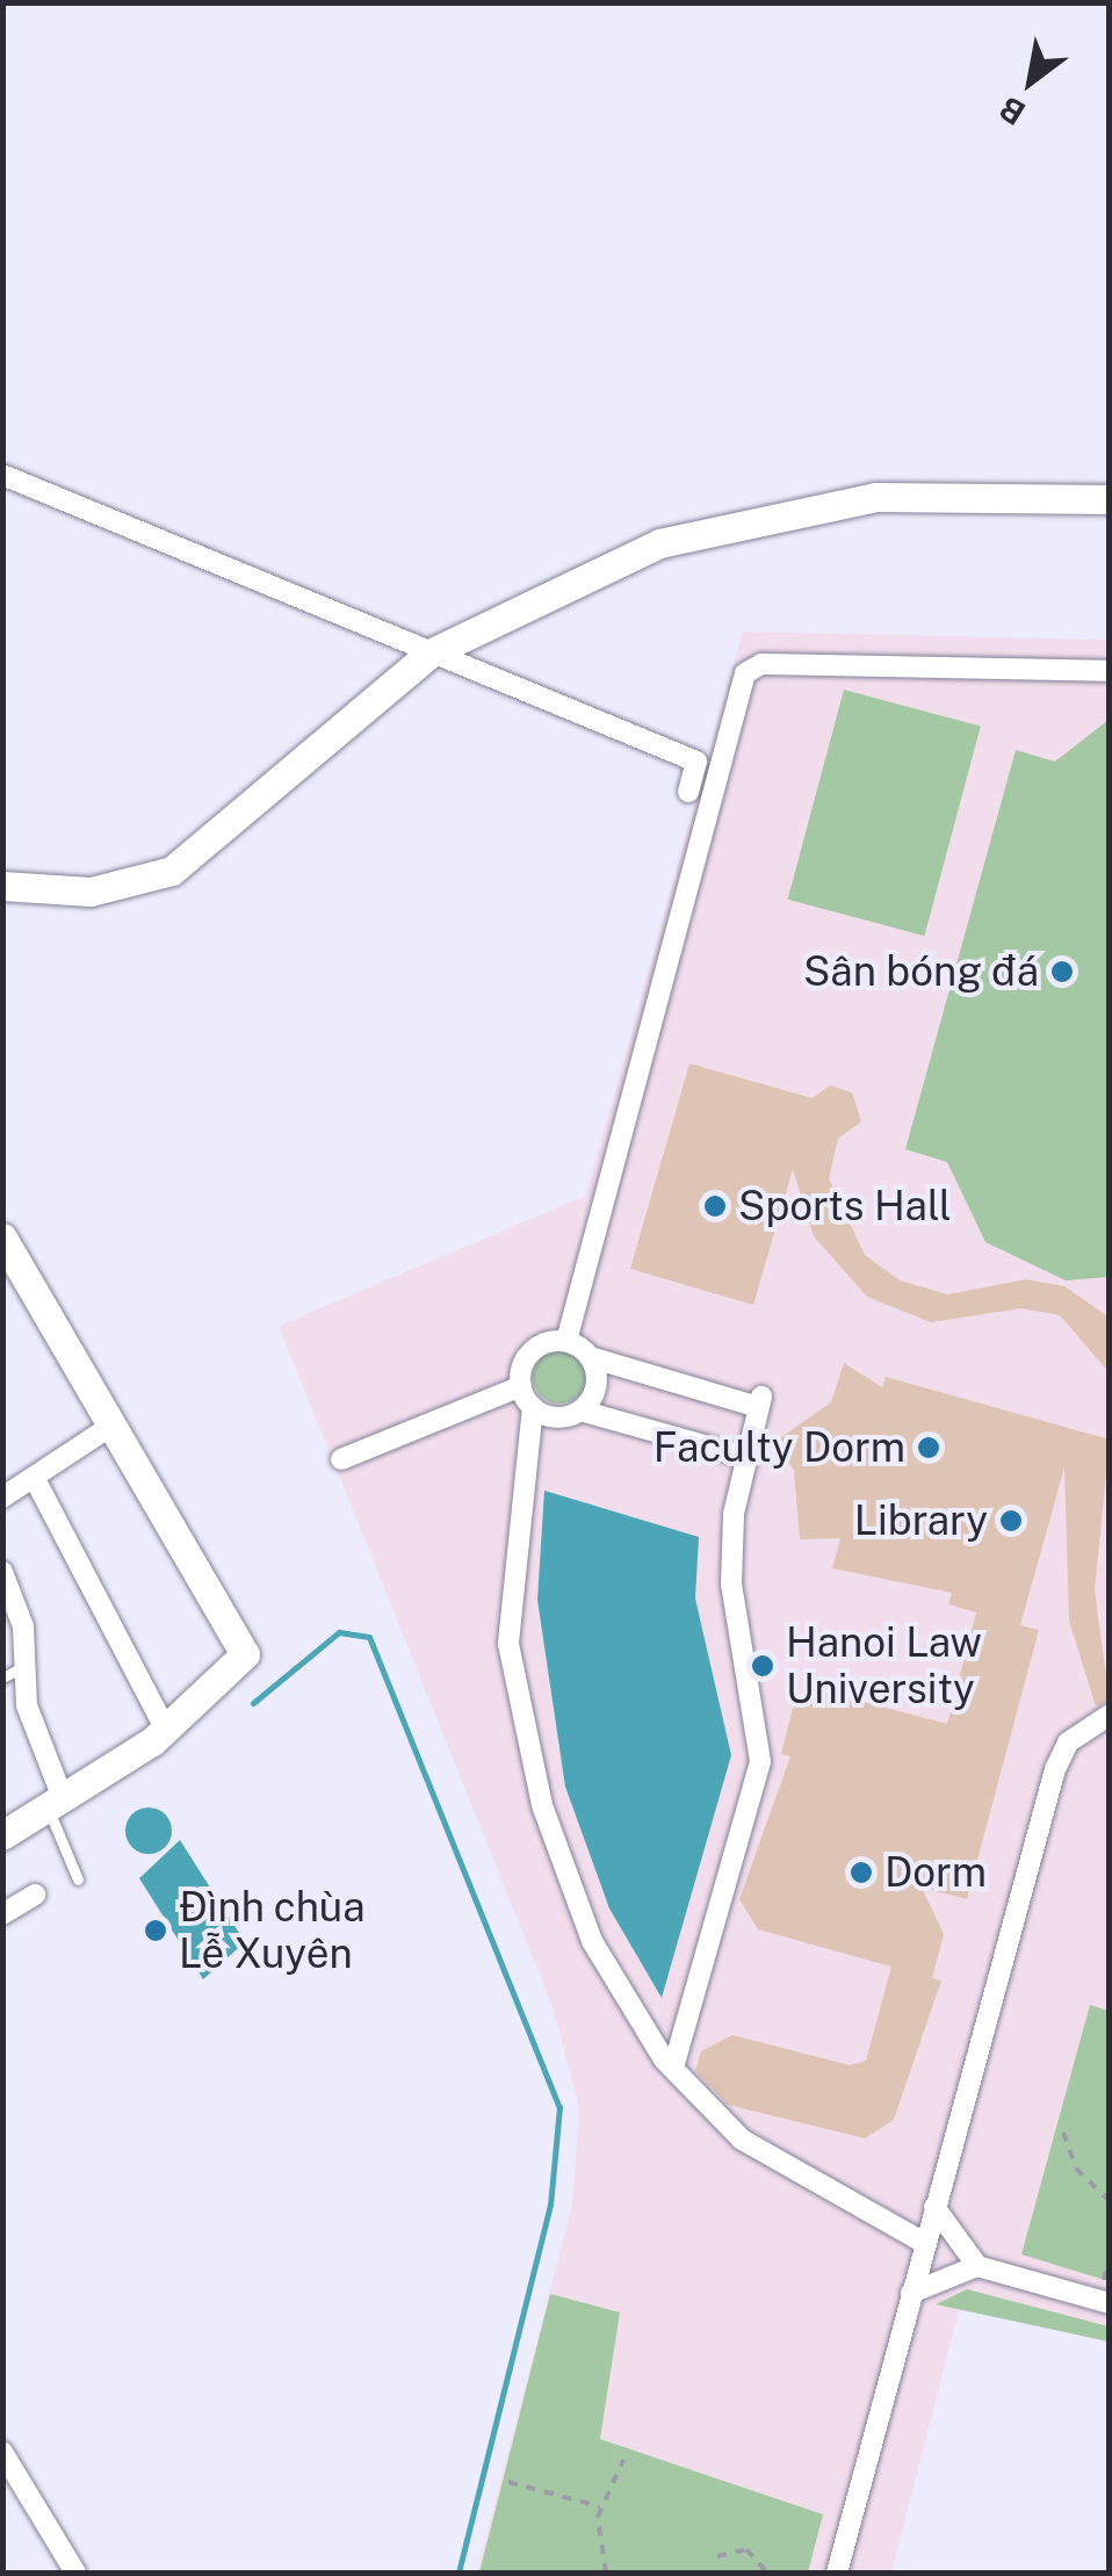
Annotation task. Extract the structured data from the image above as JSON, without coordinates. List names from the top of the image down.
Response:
{
  "places": [
    "Sân bóng đá",
    "Sports Hall",
    "Faculty Dorm",
    "Library",
    "Hanoi Law University",
    "Dorm",
    "Đình chùa Lễ Xuyên"
  ],
  "north": "bottom left"
}
